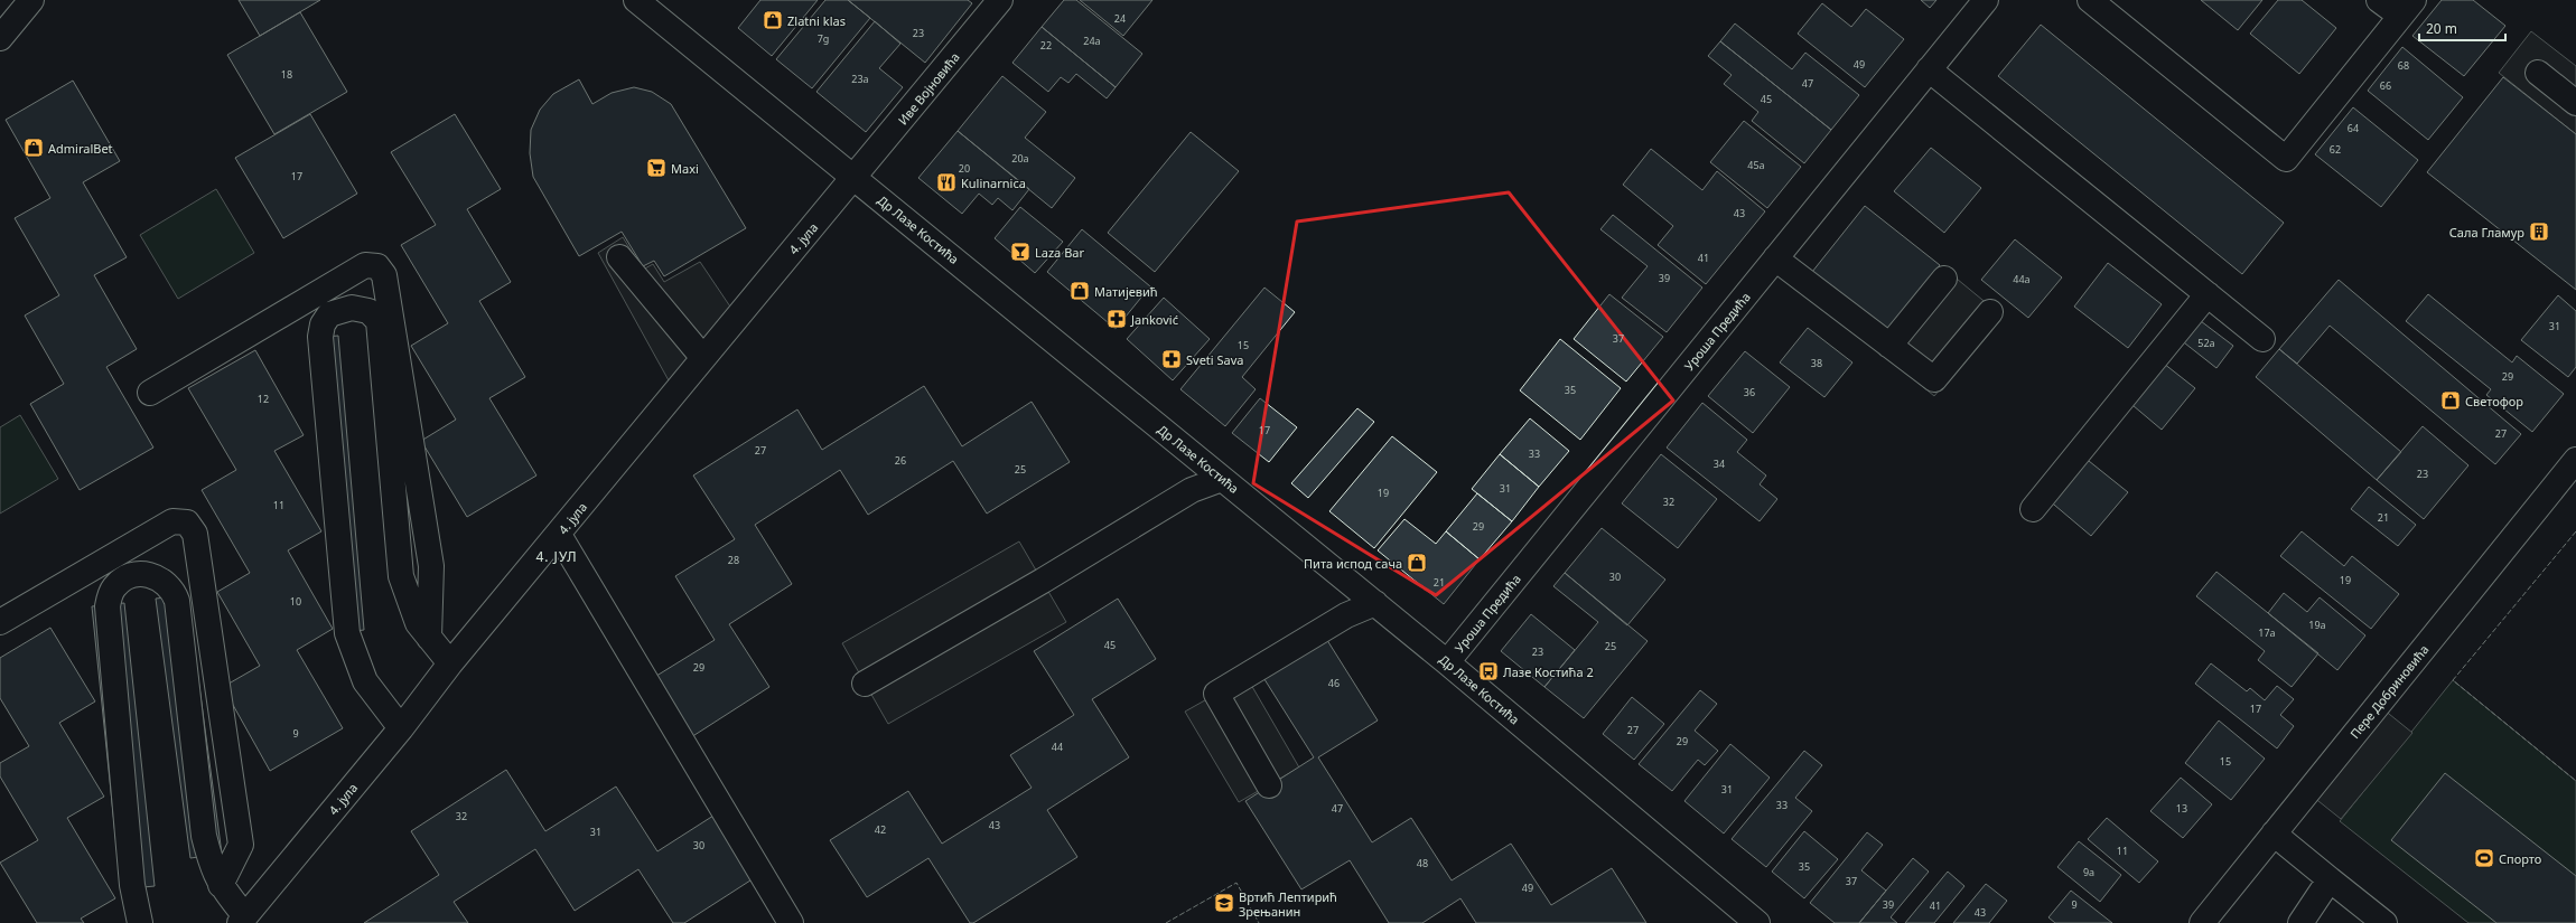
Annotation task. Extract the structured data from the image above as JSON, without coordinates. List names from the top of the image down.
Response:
{
  "streets": {
    "street": [
      "Иве Војновића",
      "Др Лазе Костића",
      "4. јула",
      "Уроша Предића",
      "Пере Добриновића"
    ]
  },
  "crossings": [
    ["Иве Војновића", "Др Лазе Костића"],
    ["Иве Војновића", "4. јула"],
    ["Др Лазе Костића", "4. јула"],
    ["Др Лазе Костића", "Уроша Предића"]
  ],
  "districts": ["4. ЈУЛ"],
  "places": {
    "shop": [
      "Zlatni klas",
      "AdmiralBet",
      "Матијевић",
      "Светофор",
      "Пита испод сача"
    ],
    "supermarket": ["Maxi"],
    "restaurant": ["Kulinarnica"],
    "building": ["Сала Гламур"],
    "bar": ["Laza Bar"],
    "pharmacy": ["Janković", "Sveti Sava"],
    "bus stop": ["Лазе Костића 2"],
    "sports": ["Спорто"],
    "school or university": ["Вртић Лептирић Зрењанин"]
  },
  "house_numbers": [
    "24",
    "23",
    "7g",
    "24a",
    "22",
    "49",
    "68",
    "18",
    "23a",
    "47",
    "66",
    "45",
    "64",
    "62",
    "20a",
    "45a",
    "20",
    "17",
    "43",
    "41",
    "39",
    "44a",
    "31",
    "37",
    "52a",
    "15",
    "38",
    "29",
    "35",
    "36",
    "12",
    "17",
    "27",
    "27",
    "33",
    "26",
    "34",
    "25",
    "23",
    "31",
    "19",
    "32",
    "11",
    "21",
    "29",
    "28",
    "30",
    "19",
    "21",
    "10",
    "19a",
    "17a",
    "45",
    "25",
    "23",
    "29",
    "46",
    "17",
    "27",
    "9",
    "29",
    "44",
    "15",
    "31",
    "33",
    "47",
    "13",
    "32",
    "43",
    "42",
    "31",
    "30",
    "11",
    "48",
    "35",
    "9a",
    "37",
    "49",
    "39",
    "9",
    "41",
    "43"
  ],
  "scale_bar": "20 m"
}
